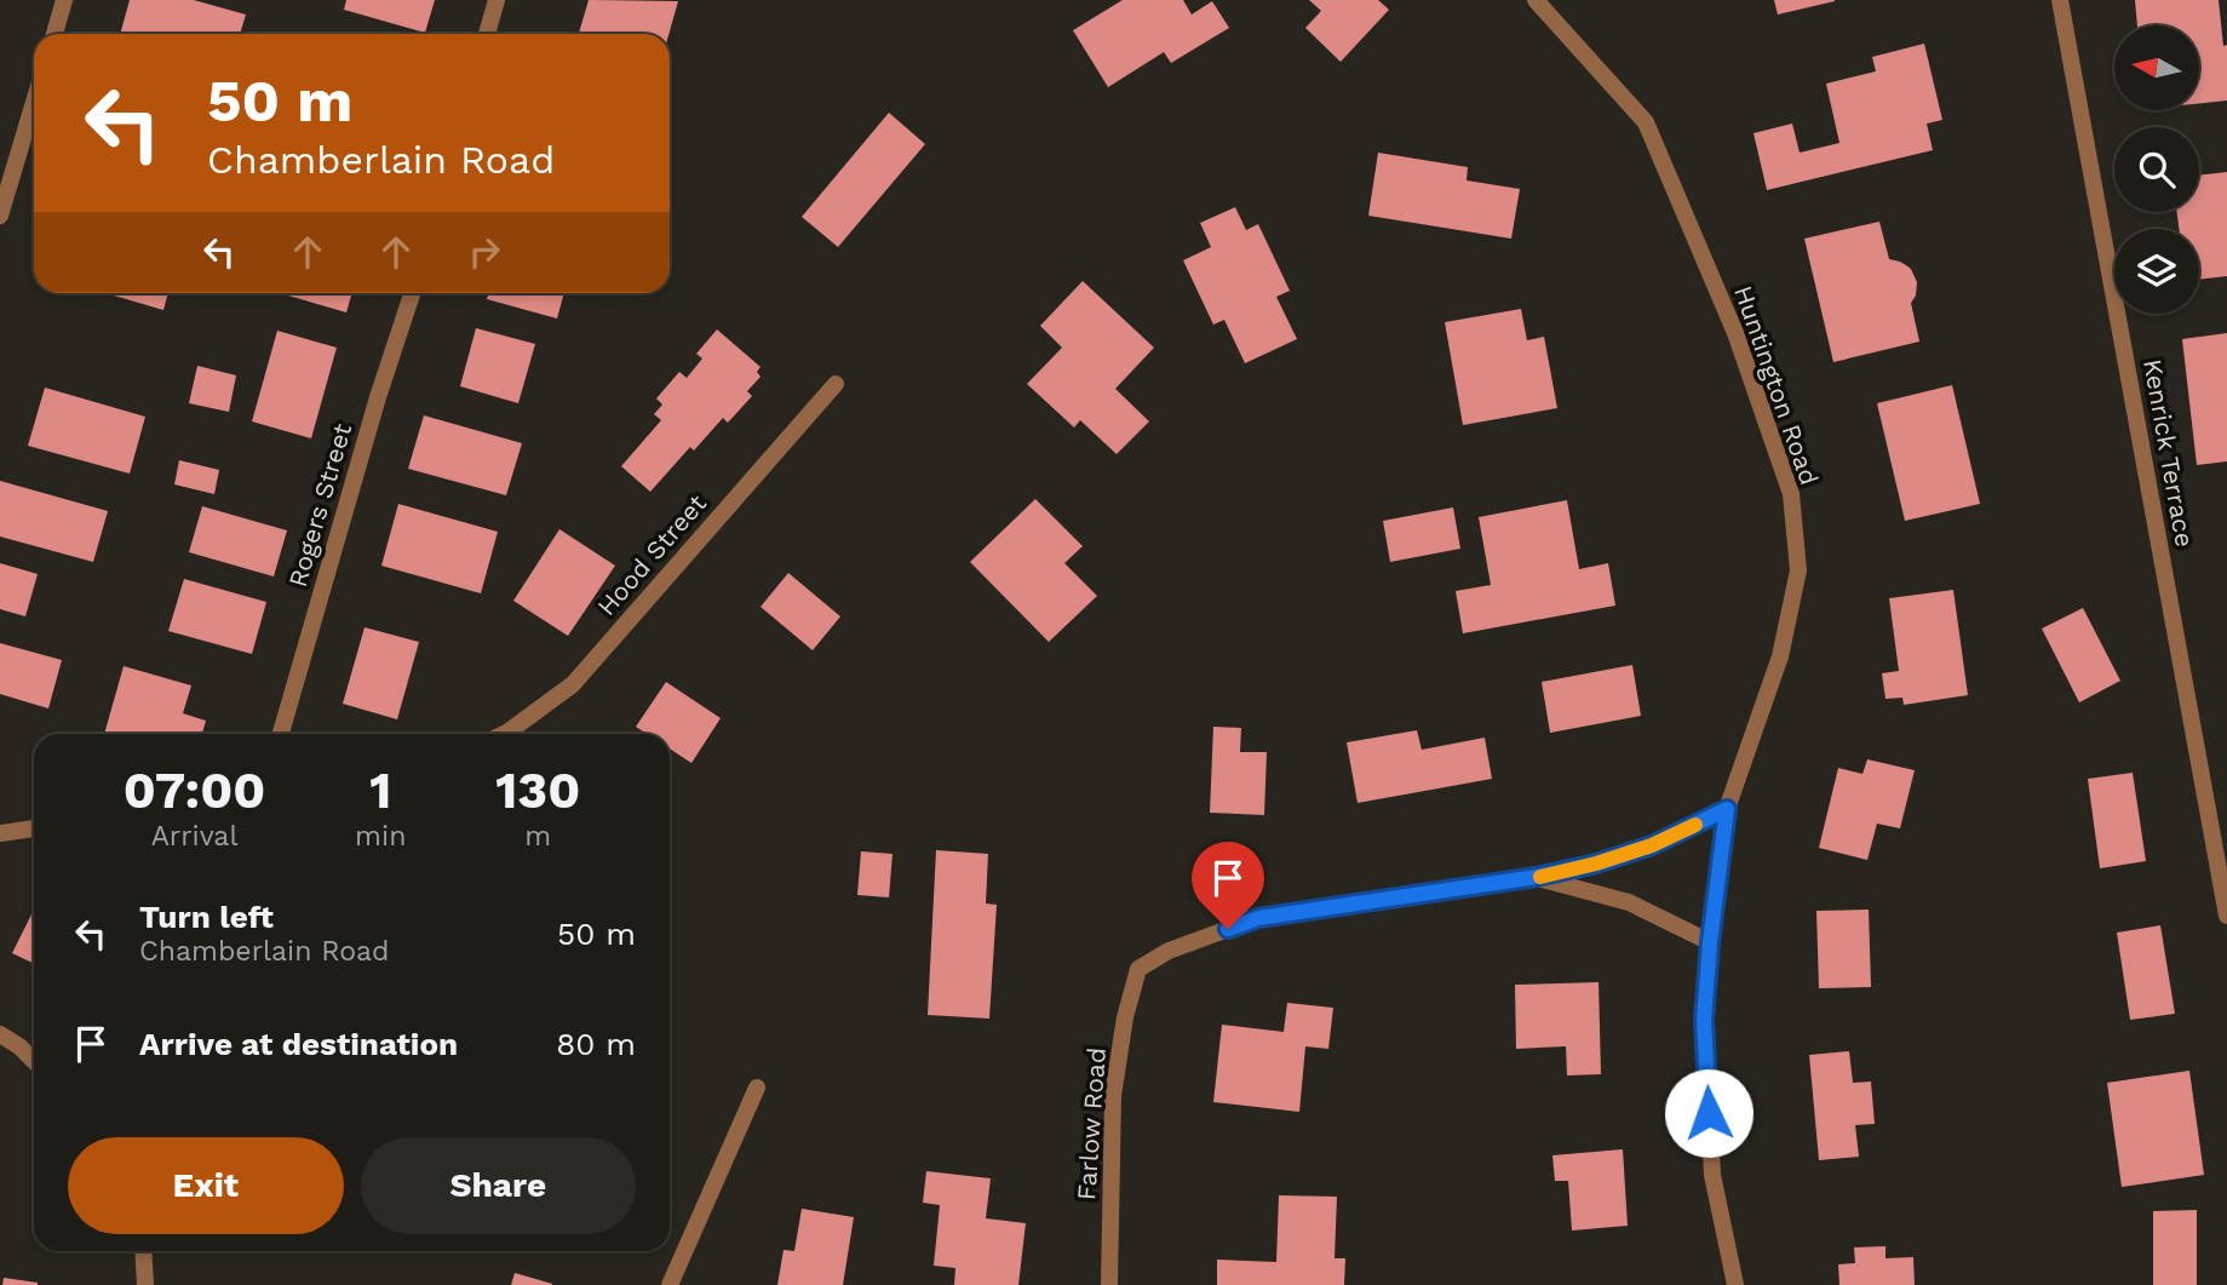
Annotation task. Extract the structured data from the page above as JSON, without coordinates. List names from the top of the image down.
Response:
{
  "streets": {
    "street": [
      "Huntington Road",
      "Kenrick Terrace",
      "Rogers Street",
      "Hood Street",
      "Farlow Road"
    ]
  },
  "north": "left",
  "page": {
    "turn": ["50 m", "Chamberlain Road"],
    "eta": [
      "07:00",
      "Arrival",
      "1",
      "min",
      "130",
      "m"
    ],
    "list": [
      {
        "name": "Turn left",
        "note": "Chamberlain Road",
        "value": "50 m"
      },
      {
        "name": "Arrive at destination",
        "value": "80 m"
      }
    ],
    "buttons": ["Exit", "Share"]
  }
}
